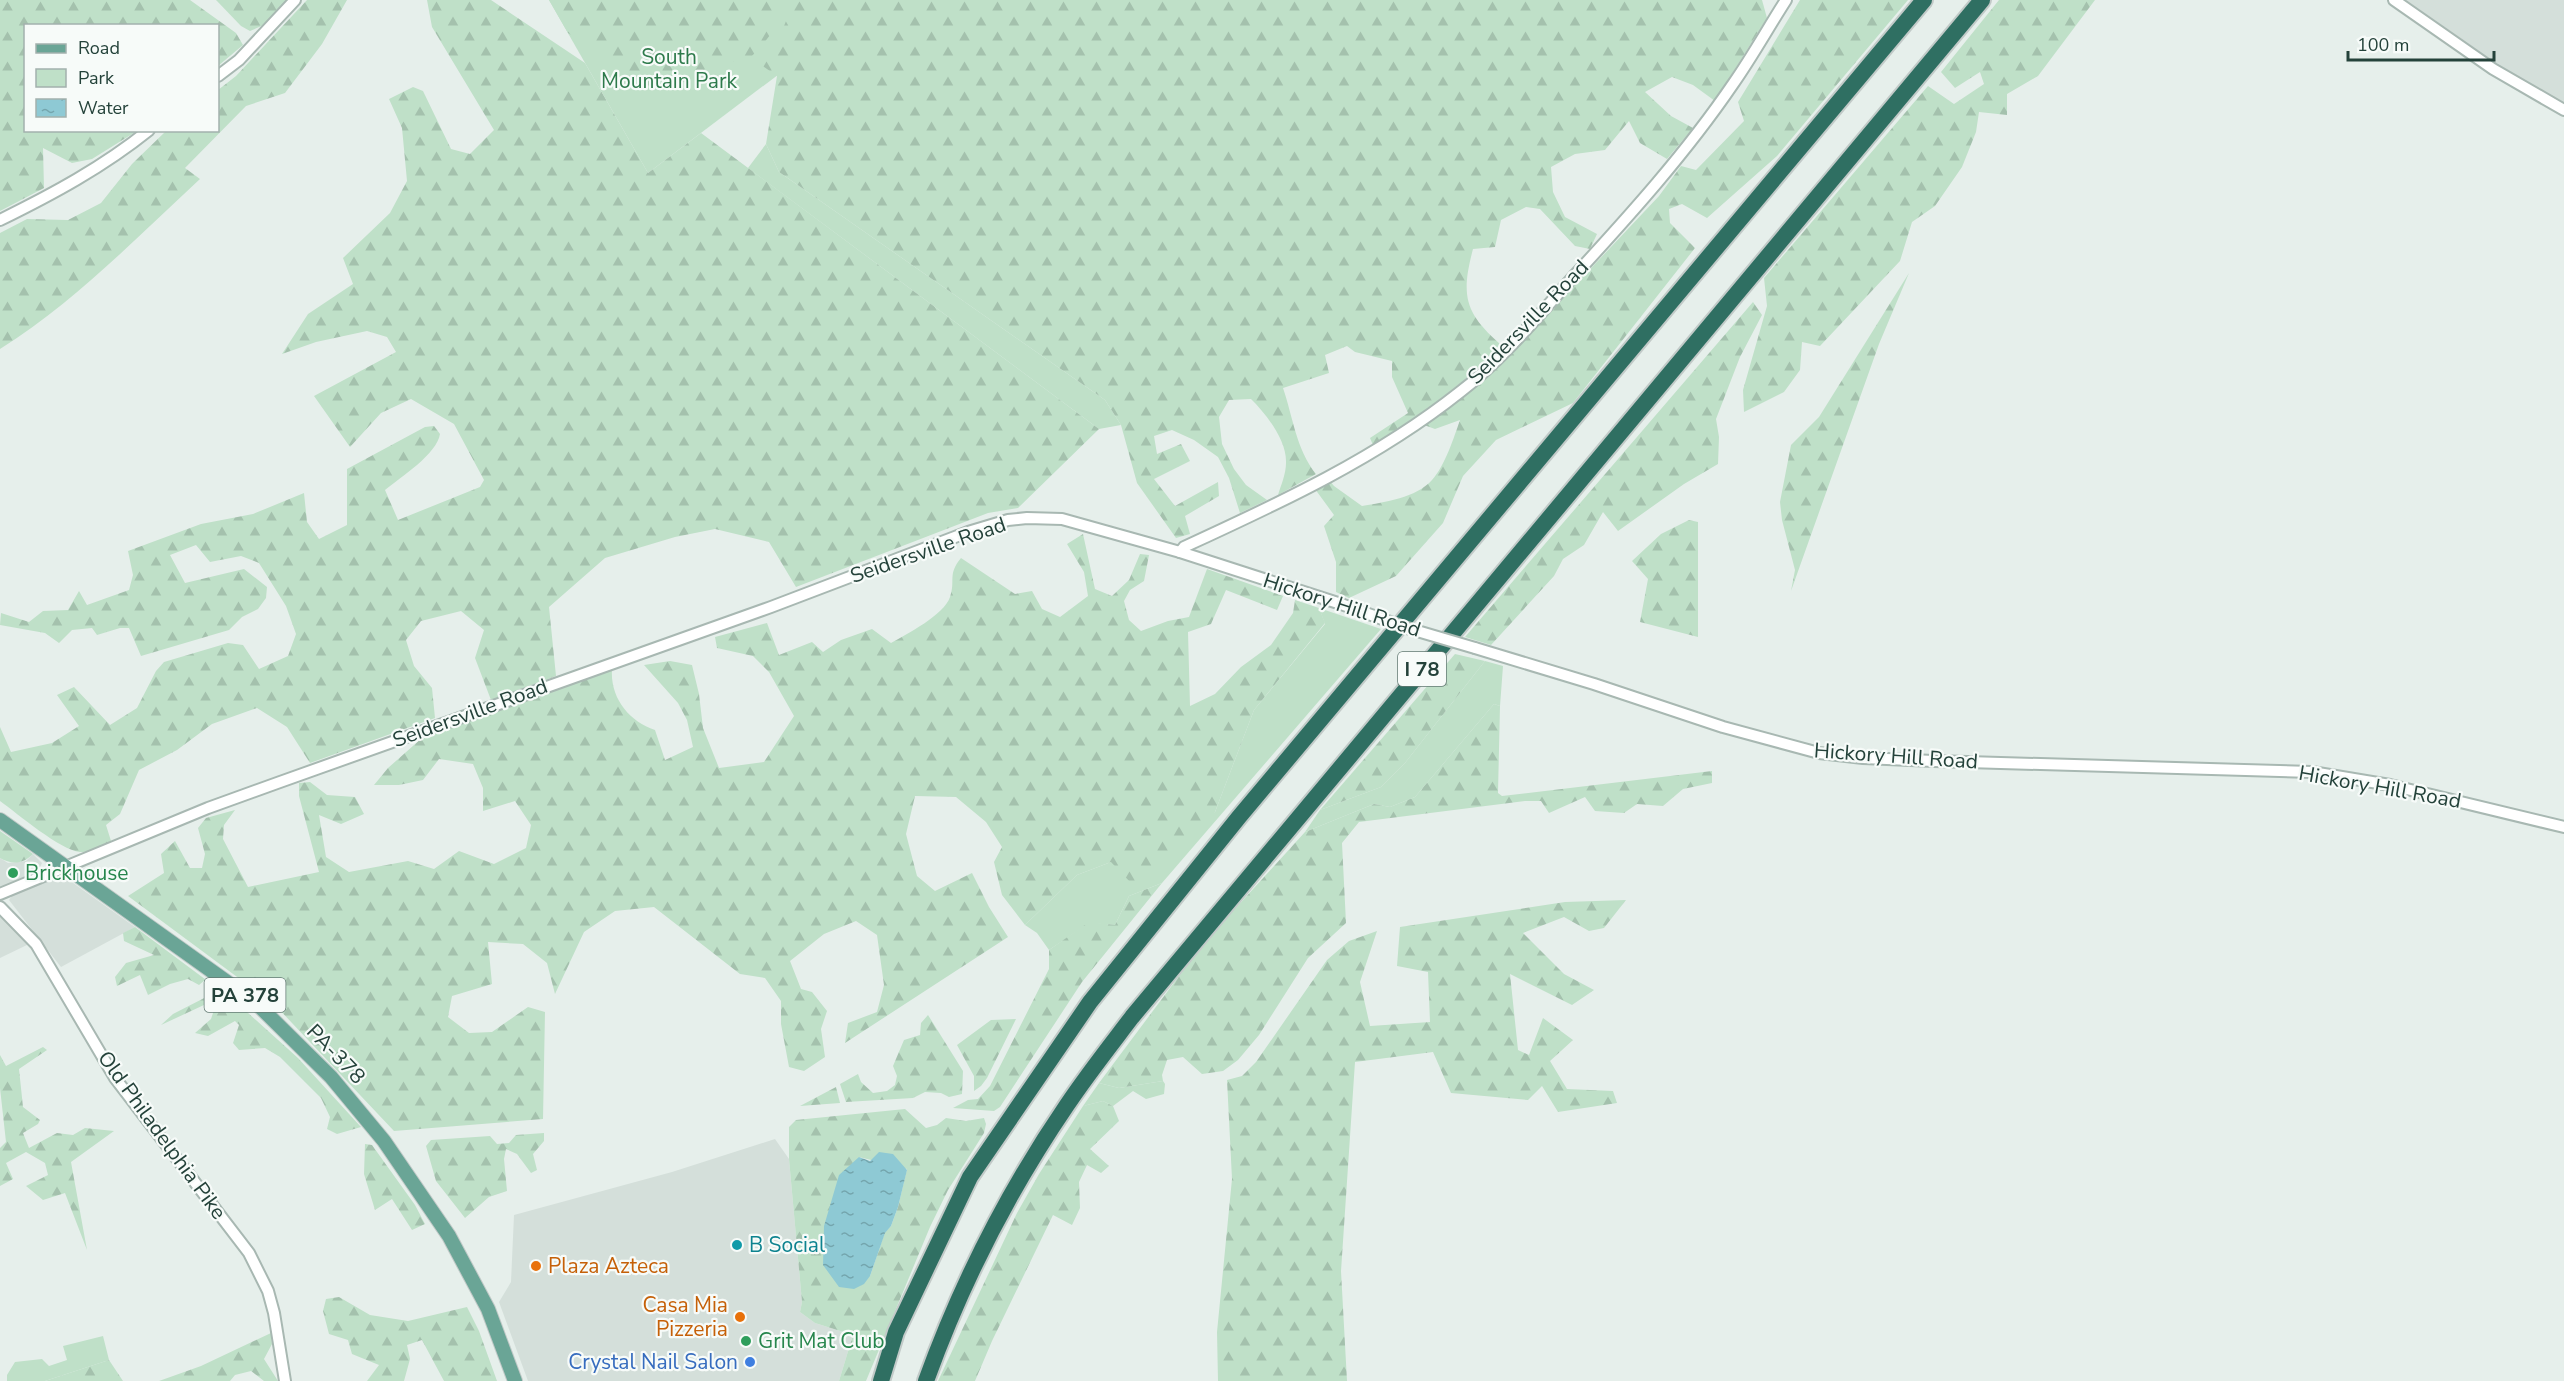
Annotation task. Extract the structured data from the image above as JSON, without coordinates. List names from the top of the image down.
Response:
{
  "streets": {
    "highway": ["I 78"],
    "main road": ["PA 378", "PA-378"],
    "street": ["Seidersville Road", "Hickory Hill Road", "Old Philadelphia Pike"]
  },
  "crossings": [
    ["Seidersville Road", "Hickory Hill Road"],
    ["Seidersville Road", "PA-378"]
  ],
  "parks": ["South Mountain Park"],
  "places": [
    "Brickhouse",
    "B Social",
    "Plaza Azteca",
    "Casa Mia Pizzeria",
    "Grit Mat Club",
    "Crystal Nail Salon"
  ],
  "legend": ["Road", "Park", "Water"],
  "scale_bar": "100 m"
}
